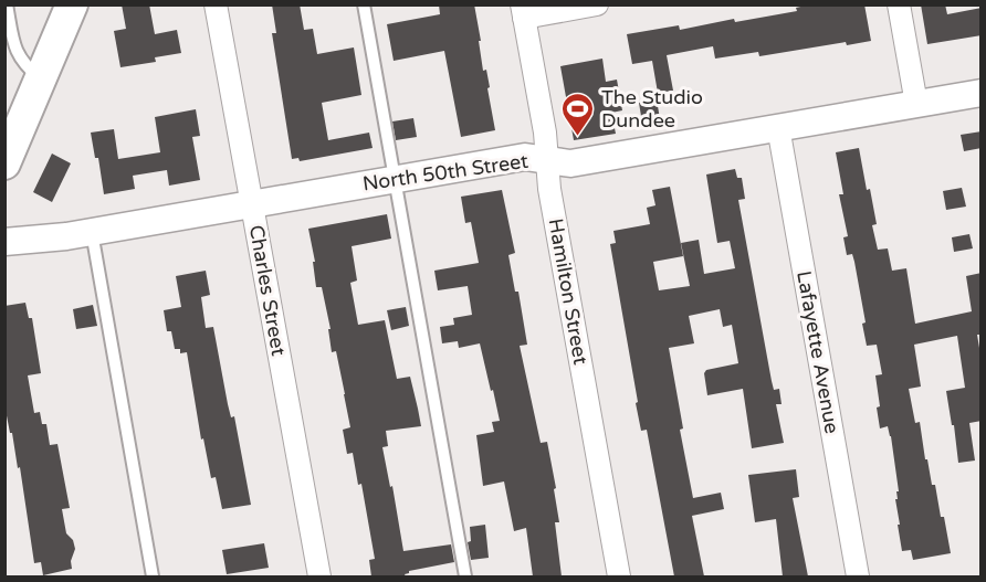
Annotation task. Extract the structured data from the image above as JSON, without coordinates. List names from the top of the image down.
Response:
{
  "streets": {
    "street": [
      "North 50th Street",
      "Charles Street",
      "Hamilton Street",
      "Lafayette Avenue"
    ]
  },
  "crossings": [
    ["North 50th Street", "Charles Street"],
    ["North 50th Street", "Hamilton Street"],
    ["North 50th Street", "Lafayette Avenue"]
  ],
  "places": {
    "sports": ["The Studio Dundee"]
  }
}
